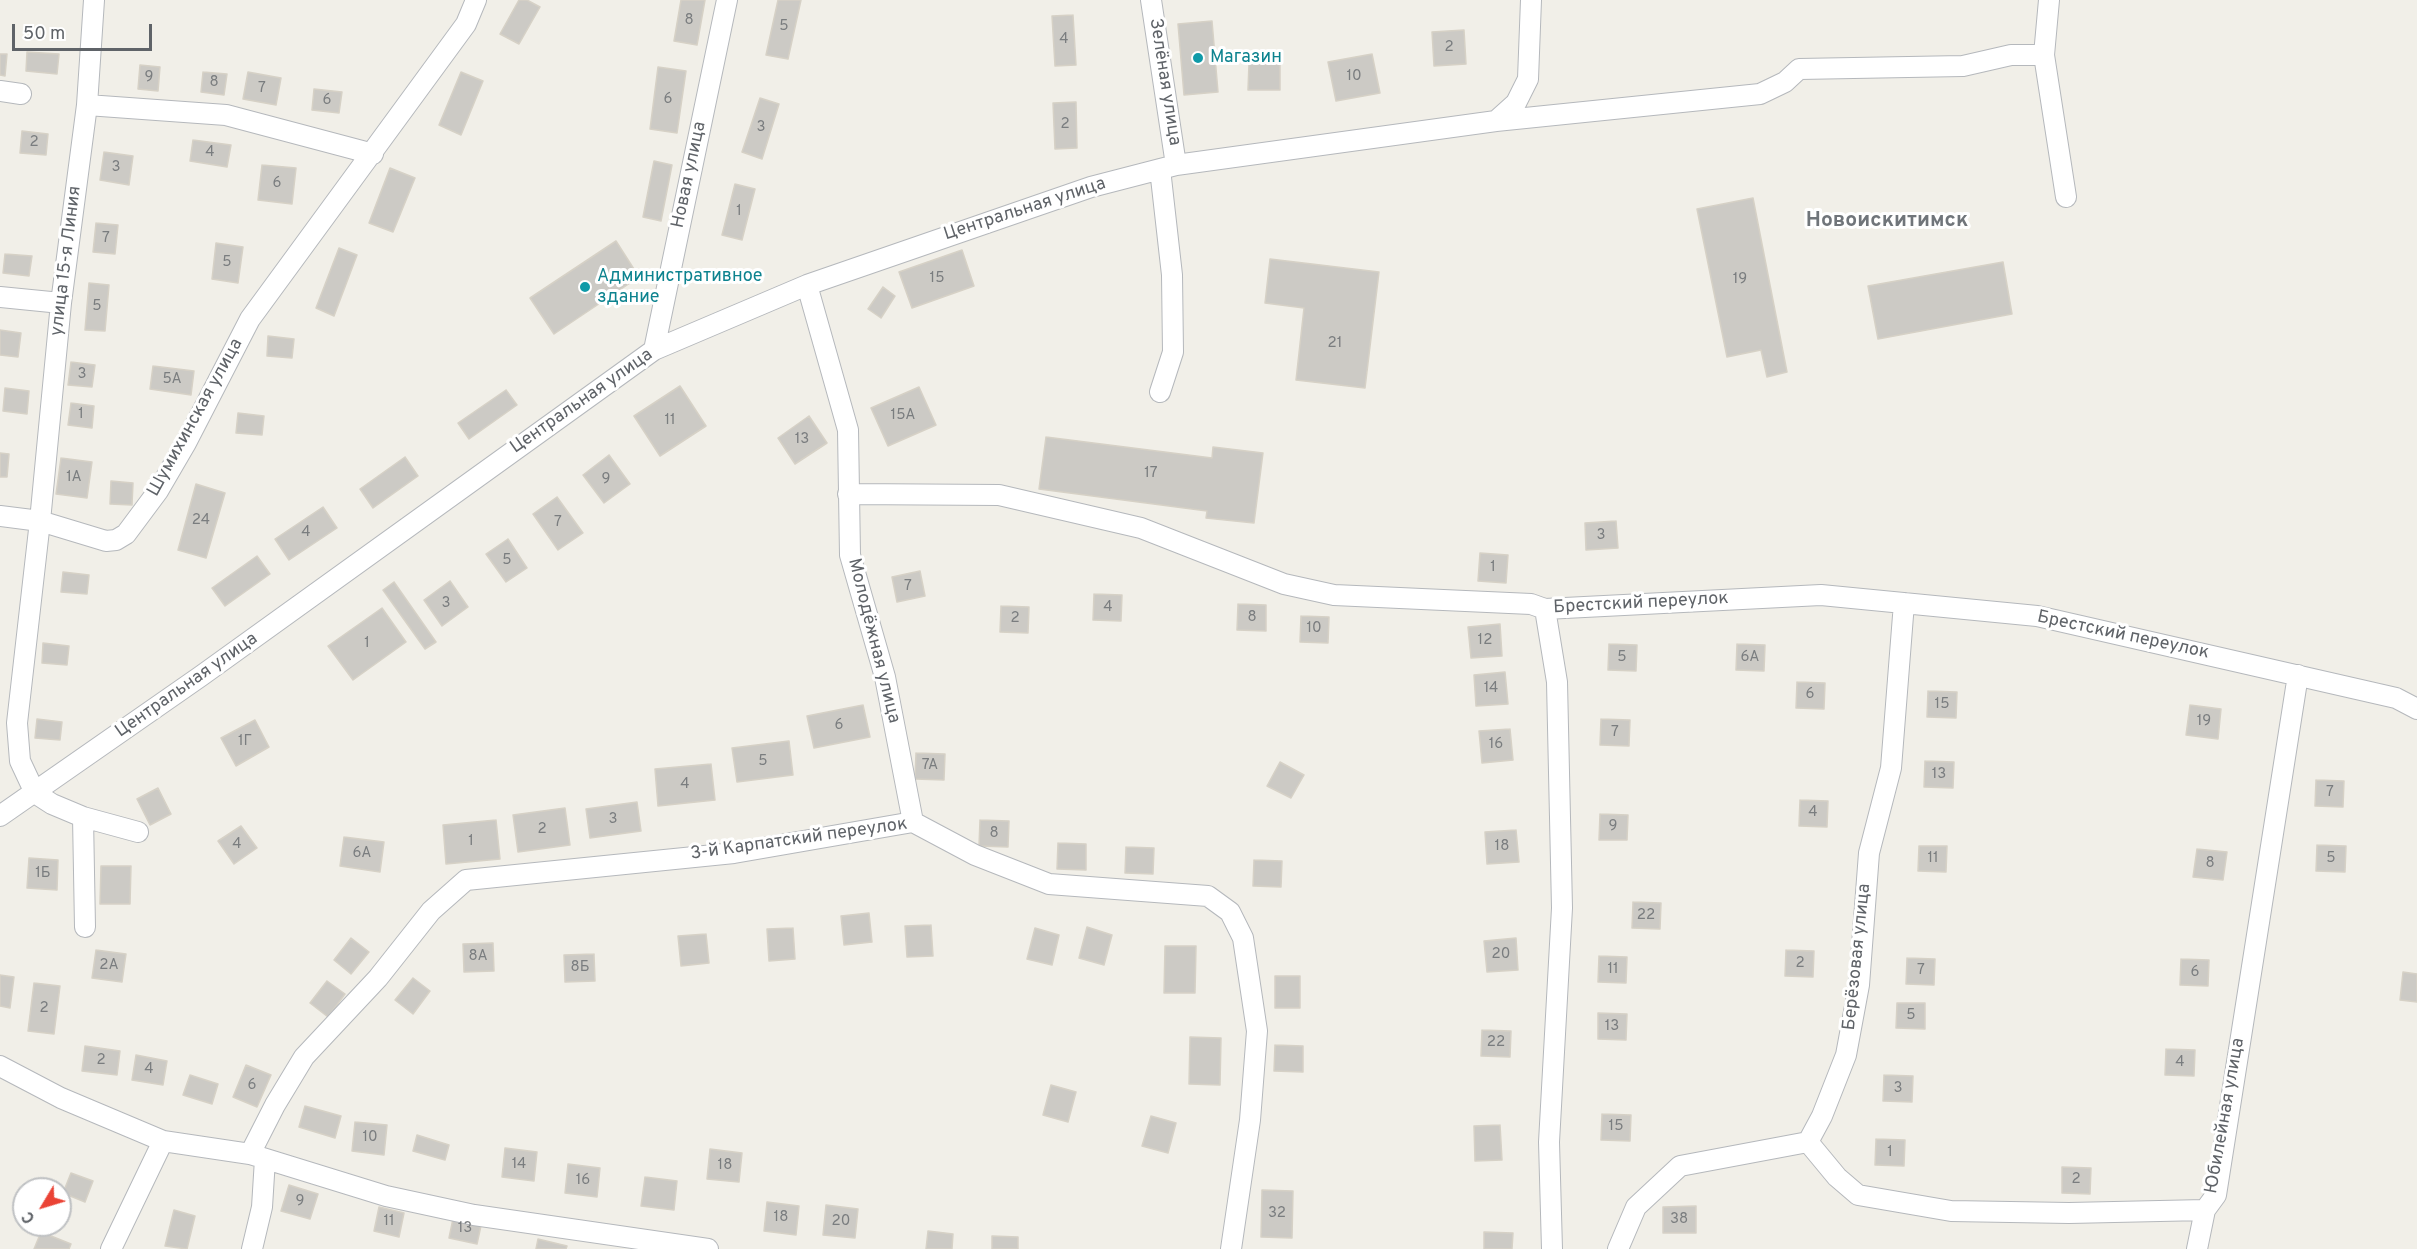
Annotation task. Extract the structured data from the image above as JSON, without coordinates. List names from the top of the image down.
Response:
{
  "streets": {
    "street": [
      "Зелёная улица",
      "Новая улица",
      "Центральная улица",
      "улица 15-я Линия",
      "Шумихинская улица",
      "Брестский переулок",
      "Молодёжная улица",
      "3-й Карпатский переулок",
      "Берёзовая улица",
      "Юбилейная улица"
    ]
  },
  "crossings": [
    ["Зелёная улица", "Центральная улица"],
    ["Новая улица", "Центральная улица"],
    ["Центральная улица", "Молодёжная улица"],
    ["улица 15-я Линия", "Шумихинская улица"],
    ["Брестский переулок", "Молодёжная улица"],
    ["Брестский переулок", "Берёзовая улица"],
    ["Брестский переулок", "Юбилейная улица"],
    ["Молодёжная улица", "3-й Карпатский переулок"],
    ["Берёзовая улица", "Юбилейная улица"]
  ],
  "districts": ["Новоискитимск"],
  "places": ["Магазин", "Административное здание"],
  "house_numbers": [
    "8",
    "5",
    "4",
    "2",
    "10",
    "9",
    "8",
    "7",
    "6",
    "6",
    "2",
    "3",
    "2",
    "4",
    "3",
    "6",
    "1",
    "7",
    "5",
    "15",
    "19",
    "5",
    "21",
    "3",
    "5А",
    "1",
    "15А",
    "11",
    "13",
    "17",
    "1А",
    "9",
    "24",
    "7",
    "4",
    "3",
    "5",
    "1",
    "7",
    "3",
    "4",
    "8",
    "2",
    "10",
    "12",
    "1",
    "5",
    "6А",
    "14",
    "6",
    "15",
    "19",
    "6",
    "7",
    "1Г",
    "16",
    "5",
    "7А",
    "13",
    "4",
    "7",
    "4",
    "3",
    "9",
    "2",
    "8",
    "1",
    "4",
    "18",
    "6А",
    "11",
    "5",
    "8",
    "1Б",
    "22",
    "20",
    "8А",
    "2",
    "2А",
    "8Б",
    "11",
    "7",
    "6",
    "2",
    "5",
    "13",
    "22",
    "2",
    "4",
    "4",
    "6",
    "3",
    "15",
    "10",
    "1",
    "14",
    "18",
    "2",
    "16",
    "9",
    "32",
    "18",
    "38",
    "11",
    "20",
    "13"
  ],
  "scale_bar": "50 m",
  "north": "bottom left"
}
